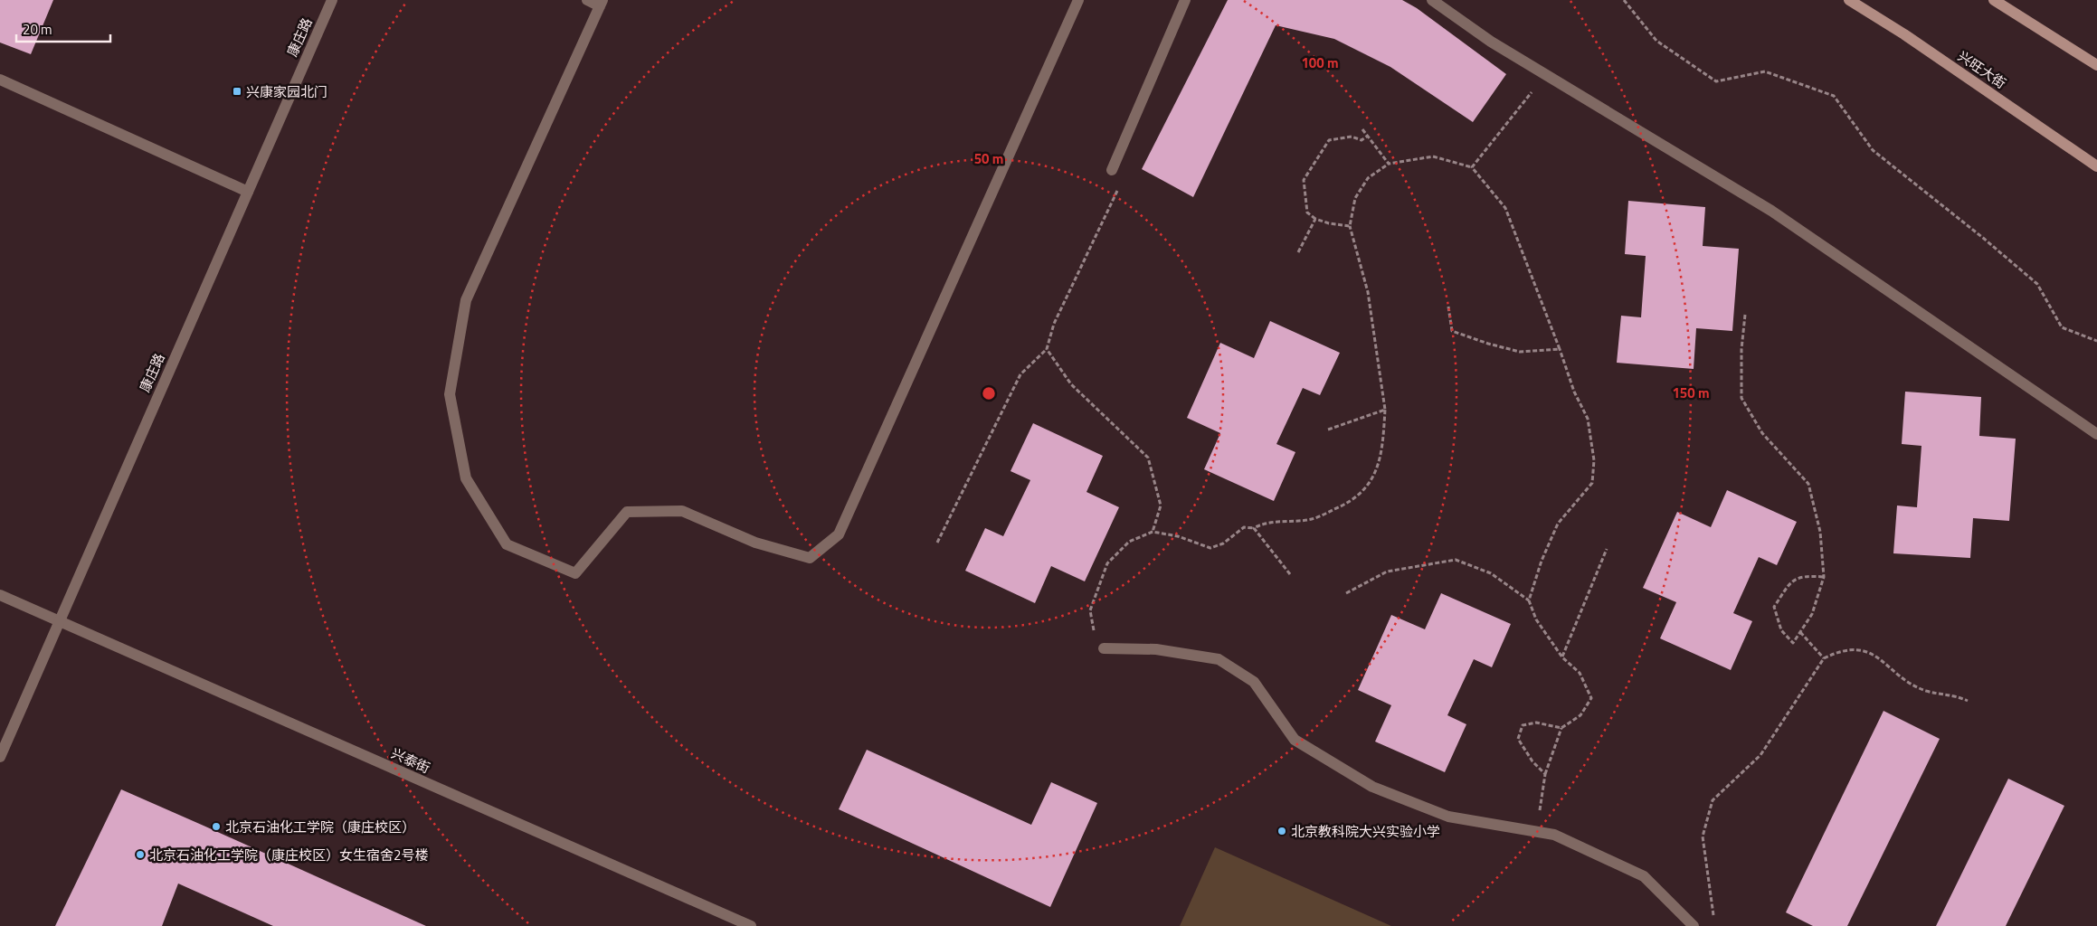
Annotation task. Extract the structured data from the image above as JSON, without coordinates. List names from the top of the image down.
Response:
{
  "streets": {
    "main road": ["兴旺大街"],
    "street": ["康庄路", "兴泰街"]
  },
  "crossings": [
    ["康庄路", "兴泰街"]
  ],
  "places": {
    "transit": ["兴康家园北门"],
    "other": ["北京石油化工学院（康庄校区）", "北京教科院大兴实验小学", "北京石油化工学院（康庄校区）女生宿舍2号楼"]
  },
  "scale_bar": "20 m",
  "rings": ["100 m", "50 m", "150 m"]
}
